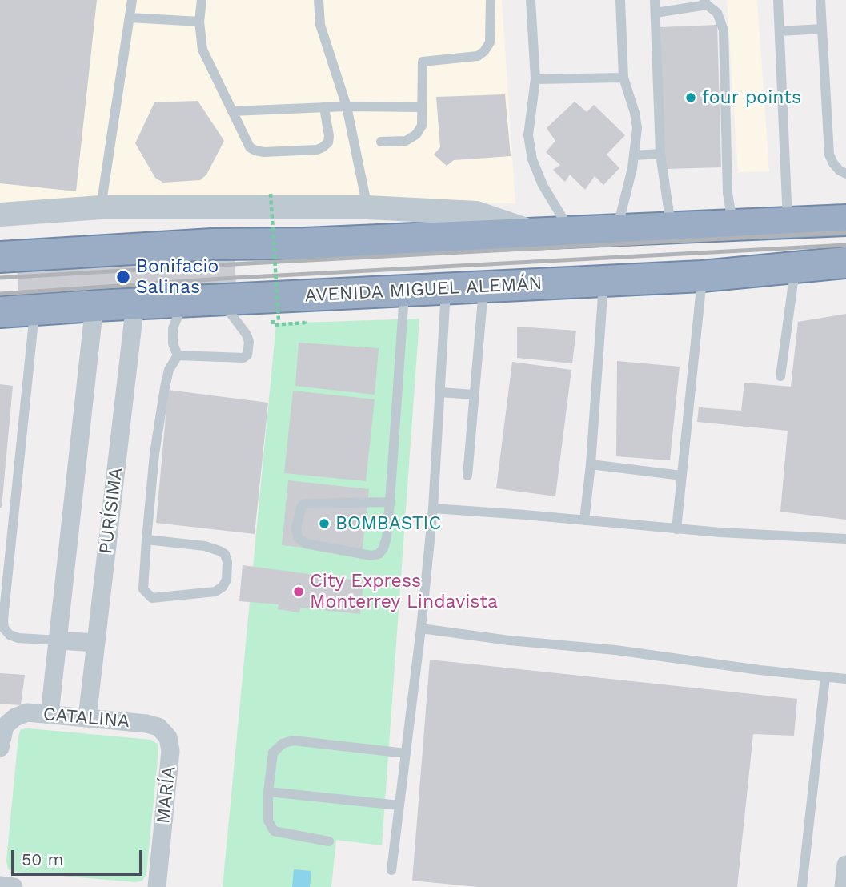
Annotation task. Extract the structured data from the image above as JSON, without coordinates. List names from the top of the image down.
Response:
{
  "streets": {
    "highway": ["AVENIDA MIGUEL ALEMÁN"],
    "street": ["PURÍSIMA", "CATALINA", "MARÍA"]
  },
  "crossings": [
    ["AVENIDA MIGUEL ALEMÁN", "PURÍSIMA"],
    ["PURÍSIMA", "CATALINA"],
    ["CATALINA", "MARÍA"]
  ],
  "places": [
    "four points",
    "Bonifacio Salinas",
    "BOMBASTIC",
    "City Express Monterrey Lindavista"
  ],
  "scale_bar": "50 m"
}
